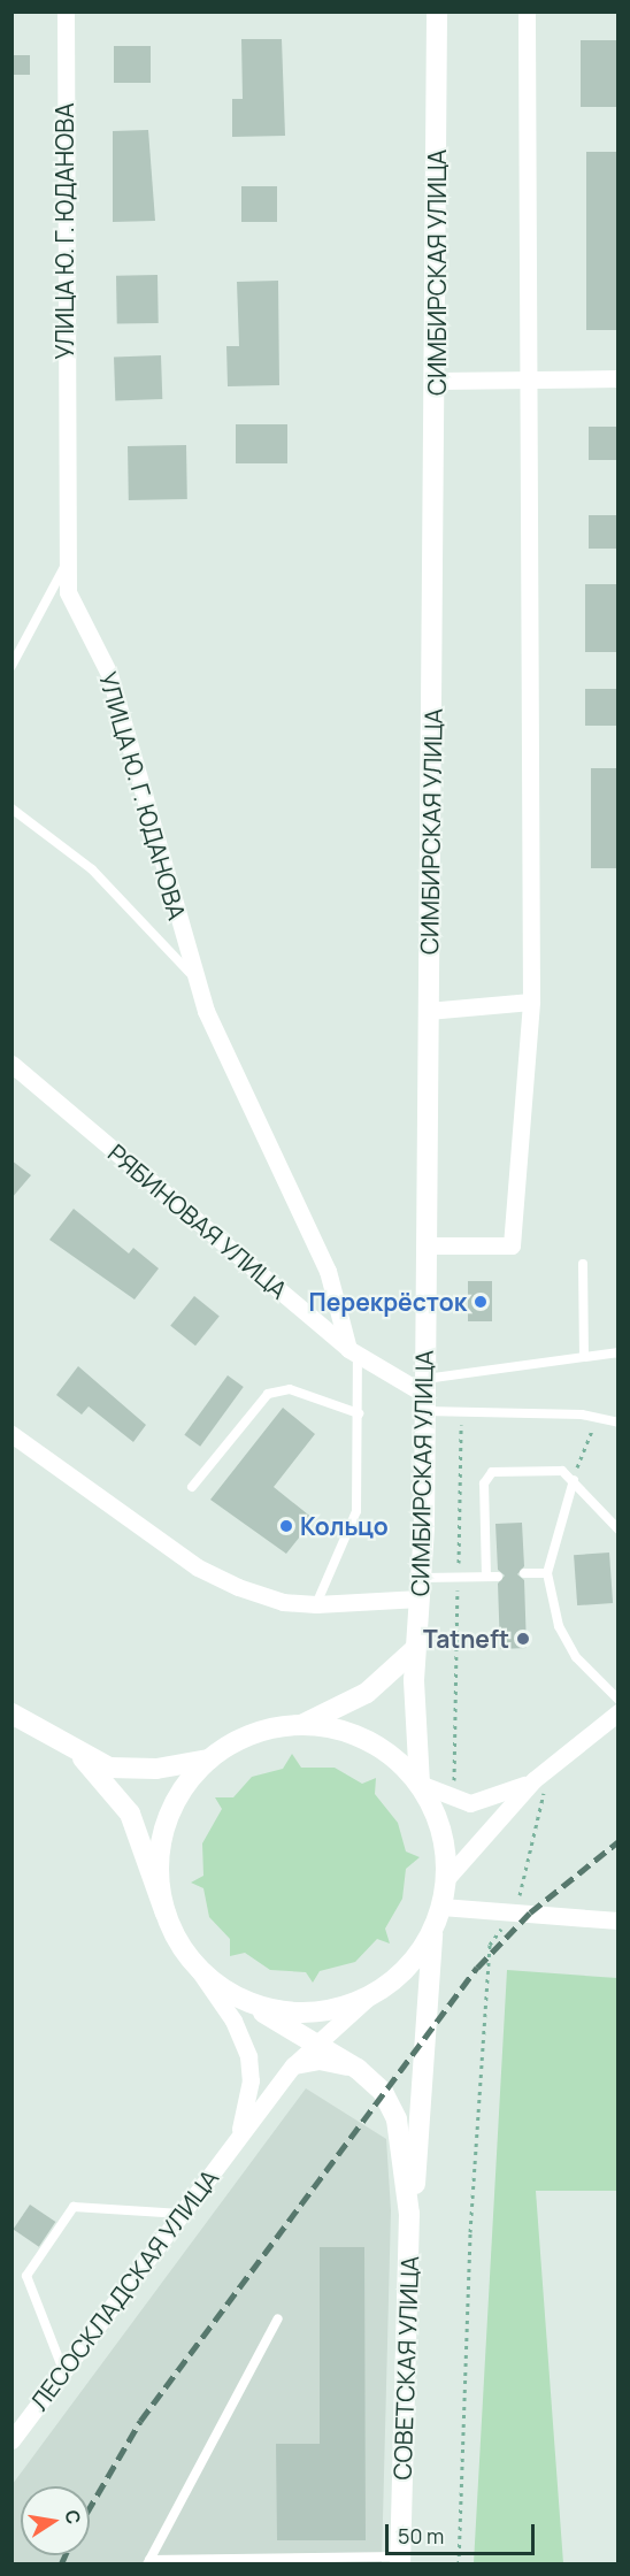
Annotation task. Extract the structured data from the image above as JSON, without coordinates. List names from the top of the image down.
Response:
{
  "streets": {
    "main road": ["СИМБИРСКАЯ УЛИЦА", "СОВЕТСКАЯ УЛИЦА"],
    "street": ["УЛИЦА Ю. Г. ЮДАНОВА", "РЯБИНОВАЯ УЛИЦА", "ЛЕСОСКЛАДСКАЯ УЛИЦА"]
  },
  "crossings": [
    ["УЛИЦА Ю. Г. ЮДАНОВА", "РЯБИНОВАЯ УЛИЦА"],
    ["СИМБИРСКАЯ УЛИЦА", "РЯБИНОВАЯ УЛИЦА"]
  ],
  "places": ["Перекрёсток", "Кольцо", "Tatneft"],
  "scale_bar": "50 m",
  "north": "right"
}
